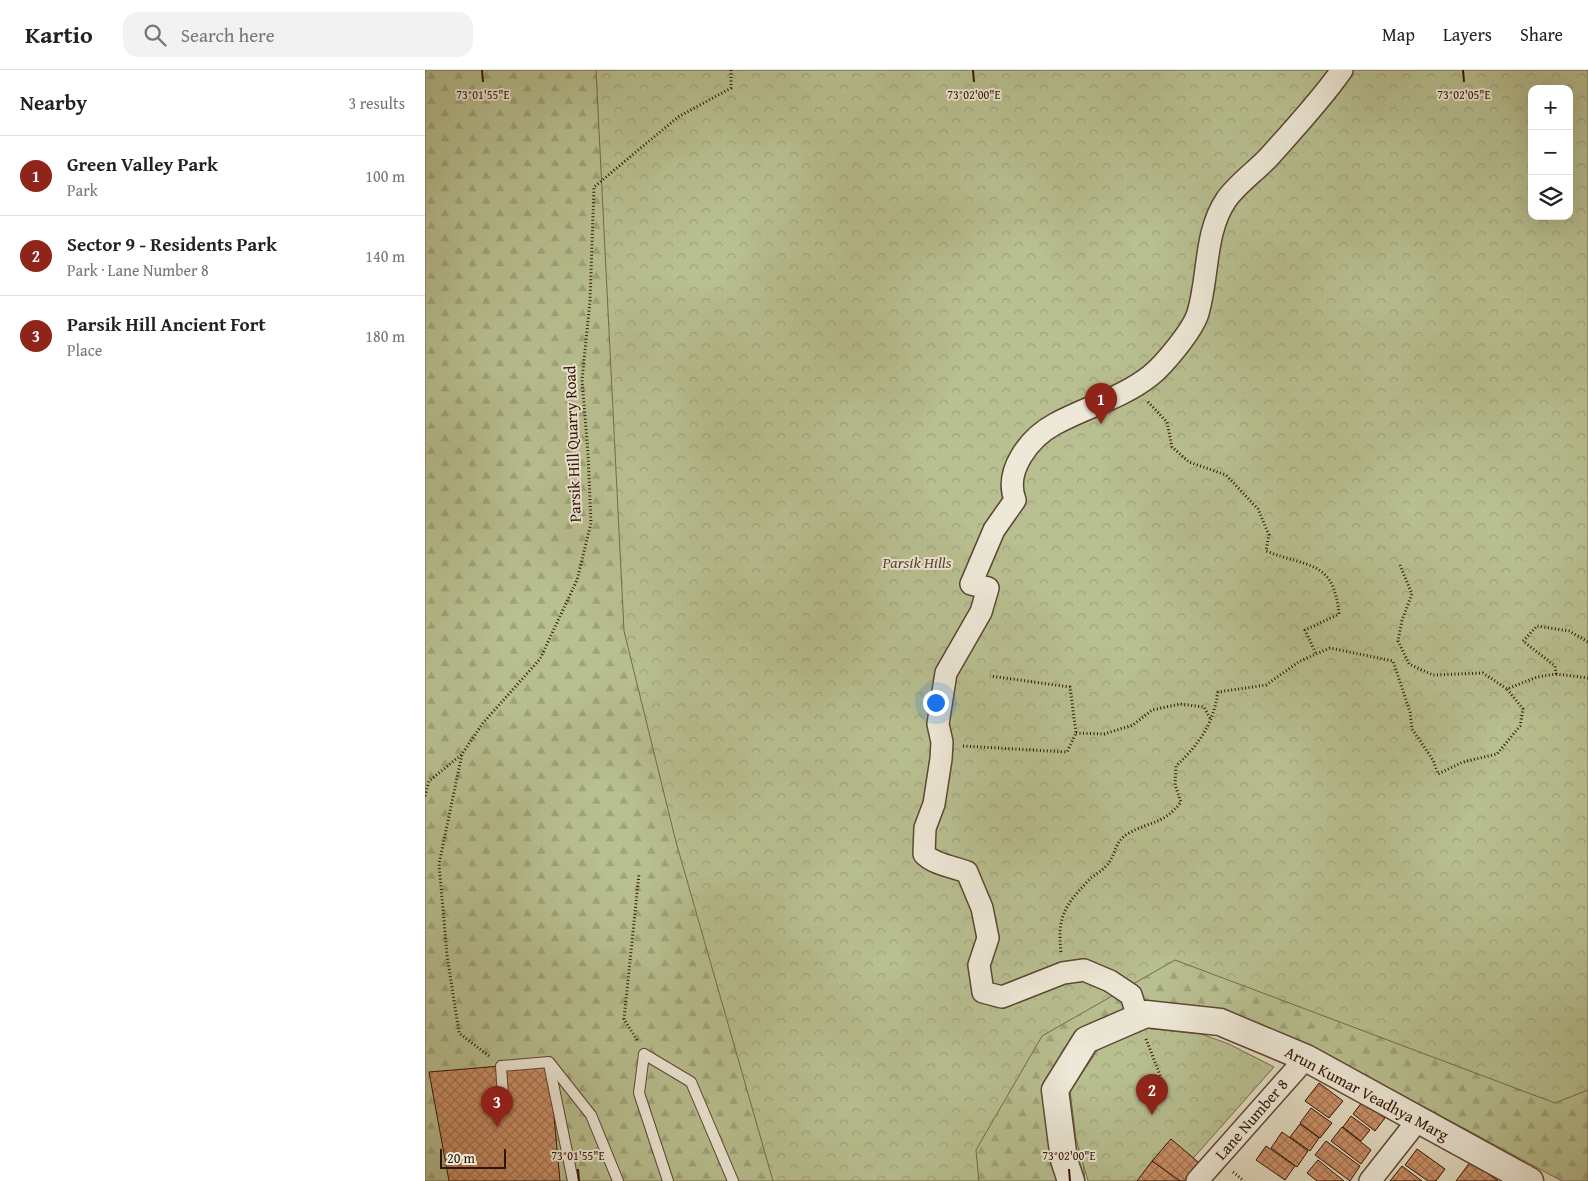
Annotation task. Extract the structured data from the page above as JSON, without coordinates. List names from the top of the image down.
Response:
{
  "streets": {
    "street": ["Arun Kumar Veadhya Marg", "Lane Number 8"],
    "path": ["Parsik Hill Quarry Road"]
  },
  "crossings": [
    ["Arun Kumar Veadhya Marg", "Lane Number 8"]
  ],
  "parks": ["Parsik Hills"],
  "scale_bar": "20 m",
  "page": {
    "header": "Kartio",
    "search": "Search here",
    "nav": ["Map", "Layers", "Share"],
    "heading": ["Nearby", "3 results"],
    "map_buttons": ["+", "−"],
    "list": [
      {
        "mark": "1",
        "name": "Green Valley Park",
        "note": "Park",
        "value": "100 m"
      },
      {
        "mark": "2",
        "name": "Sector 9 - Residents Park",
        "note": "Park · Lane Number 8",
        "value": "140 m"
      },
      {
        "mark": "3",
        "name": "Parsik Hill Ancient Fort",
        "note": "Place",
        "value": "180 m"
      }
    ],
    "pins": ["1", "2", "3"],
    "scale": "20 m"
  },
  "coordinates": ["73°01'55\"E", "73°02'00\"E", "73°02'05\"E"]
}
